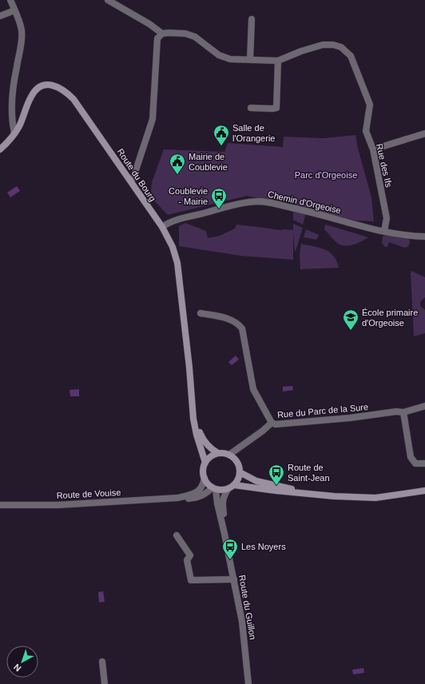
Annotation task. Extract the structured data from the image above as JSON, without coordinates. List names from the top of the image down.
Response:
{
  "streets": {
    "main road": ["Route du Bourg"],
    "street": [
      "Rue des Ifs",
      "Chemin d'Orgeoise",
      "Rue du Parc de la Sure",
      "Route de Vouise",
      "Route du Guillon"
    ]
  },
  "crossings": [
    ["Rue des Ifs", "Chemin d'Orgeoise"],
    ["Route du Bourg", "Chemin d'Orgeoise"],
    ["Route du Bourg", "Route de Vouise"],
    ["Route du Bourg", "Route du Guillon"],
    ["Route de Vouise", "Route du Guillon"]
  ],
  "parks": ["Parc d'Orgeoise"],
  "places": {
    "public building": ["Salle de l'Orangerie", "Mairie de Coublevie"],
    "bus stop": ["Coublevie - Mairie", "Route de Saint-Jean", "Les Noyers"],
    "school or university": ["École primaire d'Orgeoise"]
  },
  "north": "bottom left"
}
